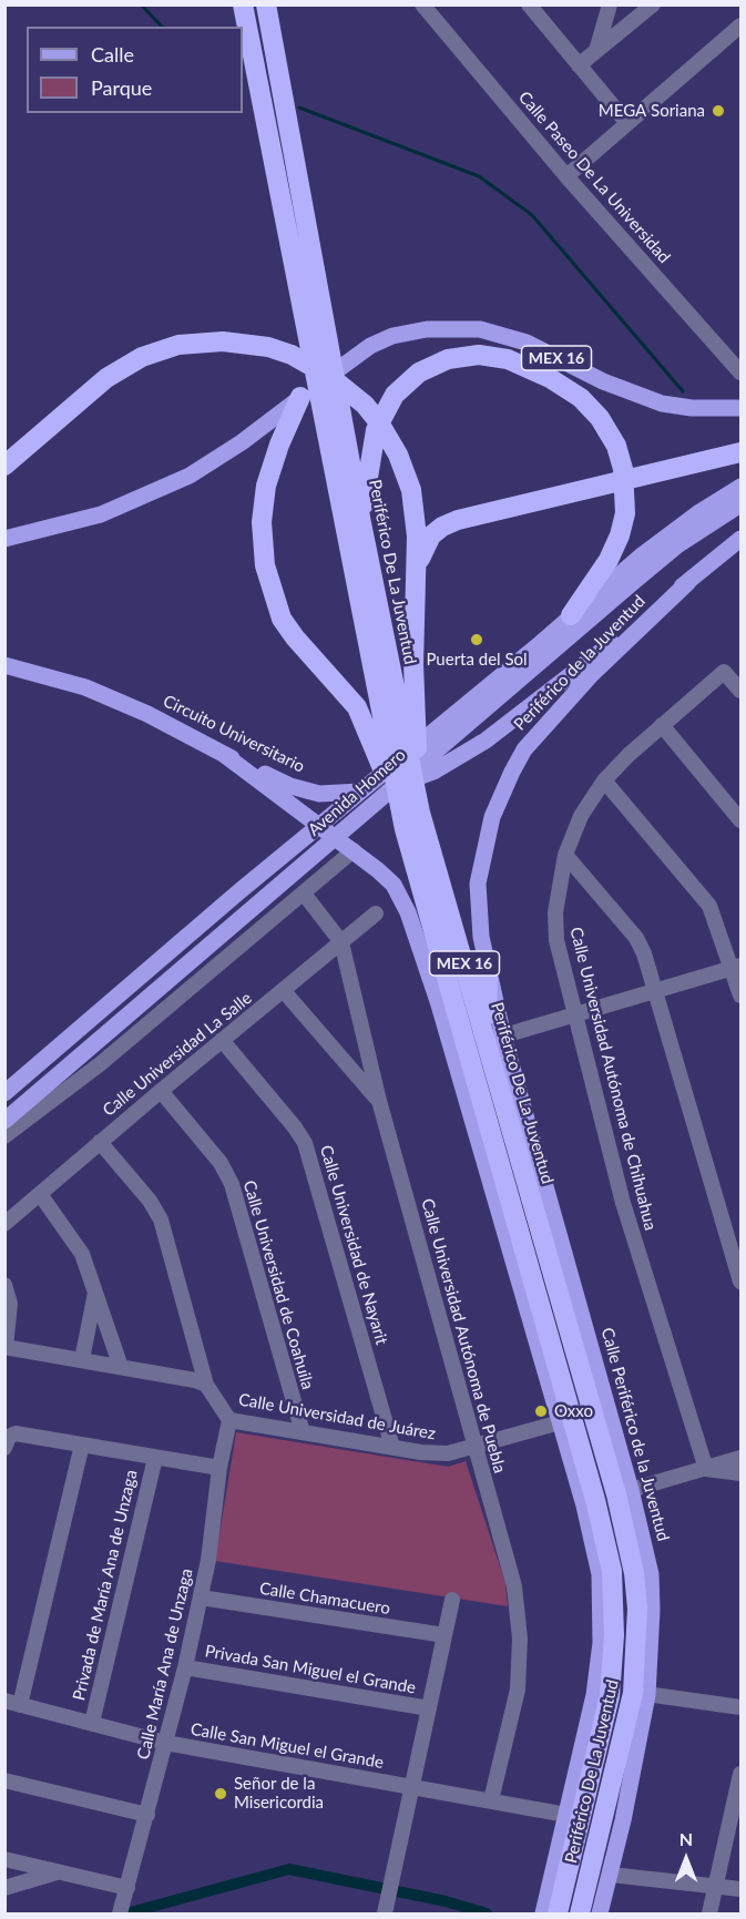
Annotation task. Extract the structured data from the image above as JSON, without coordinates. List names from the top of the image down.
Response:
{
  "streets": {
    "highway": ["MEX 16", "Periférico De La Juventud"],
    "main road": [
      "Periférico de la Juventud",
      "Circuito Universitario",
      "Avenida Homero",
      "Calle Periférico de la Juventud"
    ],
    "street": [
      "Calle Paseo De La Universidad",
      "Calle Universidad La Salle",
      "Calle Universidad Autónoma de Chihuahua",
      "Calle Universidad de Nayarit",
      "Calle Universidad de Coahuila",
      "Calle Universidad Autónoma de Puebla",
      "Calle Universidad de Juárez",
      "Privada de María Ana de Unzaga",
      "Calle Chamacuero",
      "Calle María Ana de Unzaga",
      "Privada San Miguel el Grande",
      "Calle San Miguel el Grande"
    ]
  },
  "crossings": [
    ["Periférico De La Juventud", "Calle Periférico de la Juventud"],
    ["Periférico de la Juventud", "Circuito Universitario"],
    ["Calle Universidad La Salle", "Calle Universidad de Nayarit"],
    ["Calle Universidad La Salle", "Calle Universidad de Coahuila"],
    ["Calle Universidad La Salle", "Calle Universidad Autónoma de Puebla"],
    ["Calle Universidad La Salle", "Calle Universidad de Juárez"],
    ["Calle Universidad de Nayarit", "Calle Universidad de Juárez"],
    ["Calle Universidad de Coahuila", "Calle Universidad de Juárez"],
    ["Calle Universidad Autónoma de Puebla", "Calle Universidad de Juárez"],
    ["Calle Universidad Autónoma de Puebla", "Calle San Miguel el Grande"],
    ["Calle Universidad de Juárez", "Calle María Ana de Unzaga"],
    ["Privada de María Ana de Unzaga", "Calle San Miguel el Grande"],
    ["Calle Chamacuero", "Calle María Ana de Unzaga"],
    ["Calle María Ana de Unzaga", "Privada San Miguel el Grande"],
    ["Calle María Ana de Unzaga", "Calle San Miguel el Grande"]
  ],
  "places": [
    "MEGA Soriana",
    "Puerta del Sol",
    "Oxxo",
    "Señor de la Misericordia"
  ],
  "legend": ["Calle", "Parque"],
  "north": "top"
}
